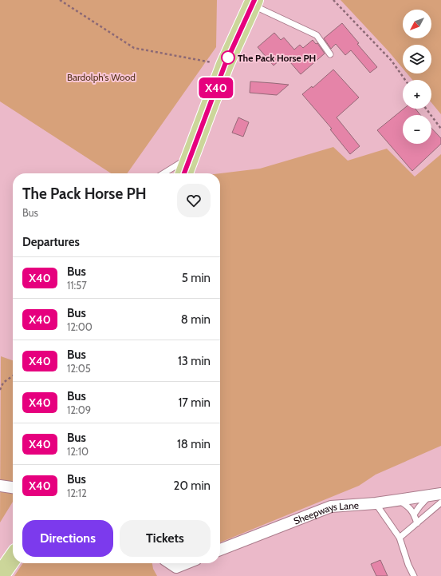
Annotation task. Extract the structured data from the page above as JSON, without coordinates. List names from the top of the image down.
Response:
{
  "streets": {
    "street": ["Sheepways Lane"]
  },
  "parks": ["Bardolph's Wood"],
  "places": ["The Pack Horse PH"],
  "lines": ["bus line X40"],
  "north": "bottom left",
  "page": {
    "on_map": "X40",
    "map_buttons": ["+", "−"],
    "heading": [
      ["The Pack Horse PH", "Bus"],
      "Departures"
    ],
    "list": [
      {
        "mark": "X40",
        "name": "Bus",
        "note": "11:57",
        "value": "5 min"
      },
      {
        "mark": "X40",
        "name": "Bus",
        "note": "12:00",
        "value": "8 min"
      },
      {
        "mark": "X40",
        "name": "Bus",
        "note": "12:05",
        "value": "13 min"
      },
      {
        "mark": "X40",
        "name": "Bus",
        "note": "12:09",
        "value": "17 min"
      },
      {
        "mark": "X40",
        "name": "Bus",
        "note": "12:10",
        "value": "18 min"
      },
      {
        "mark": "X40",
        "name": "Bus",
        "note": "12:12",
        "value": "20 min"
      }
    ],
    "buttons": ["Directions", "Tickets"]
  }
}
